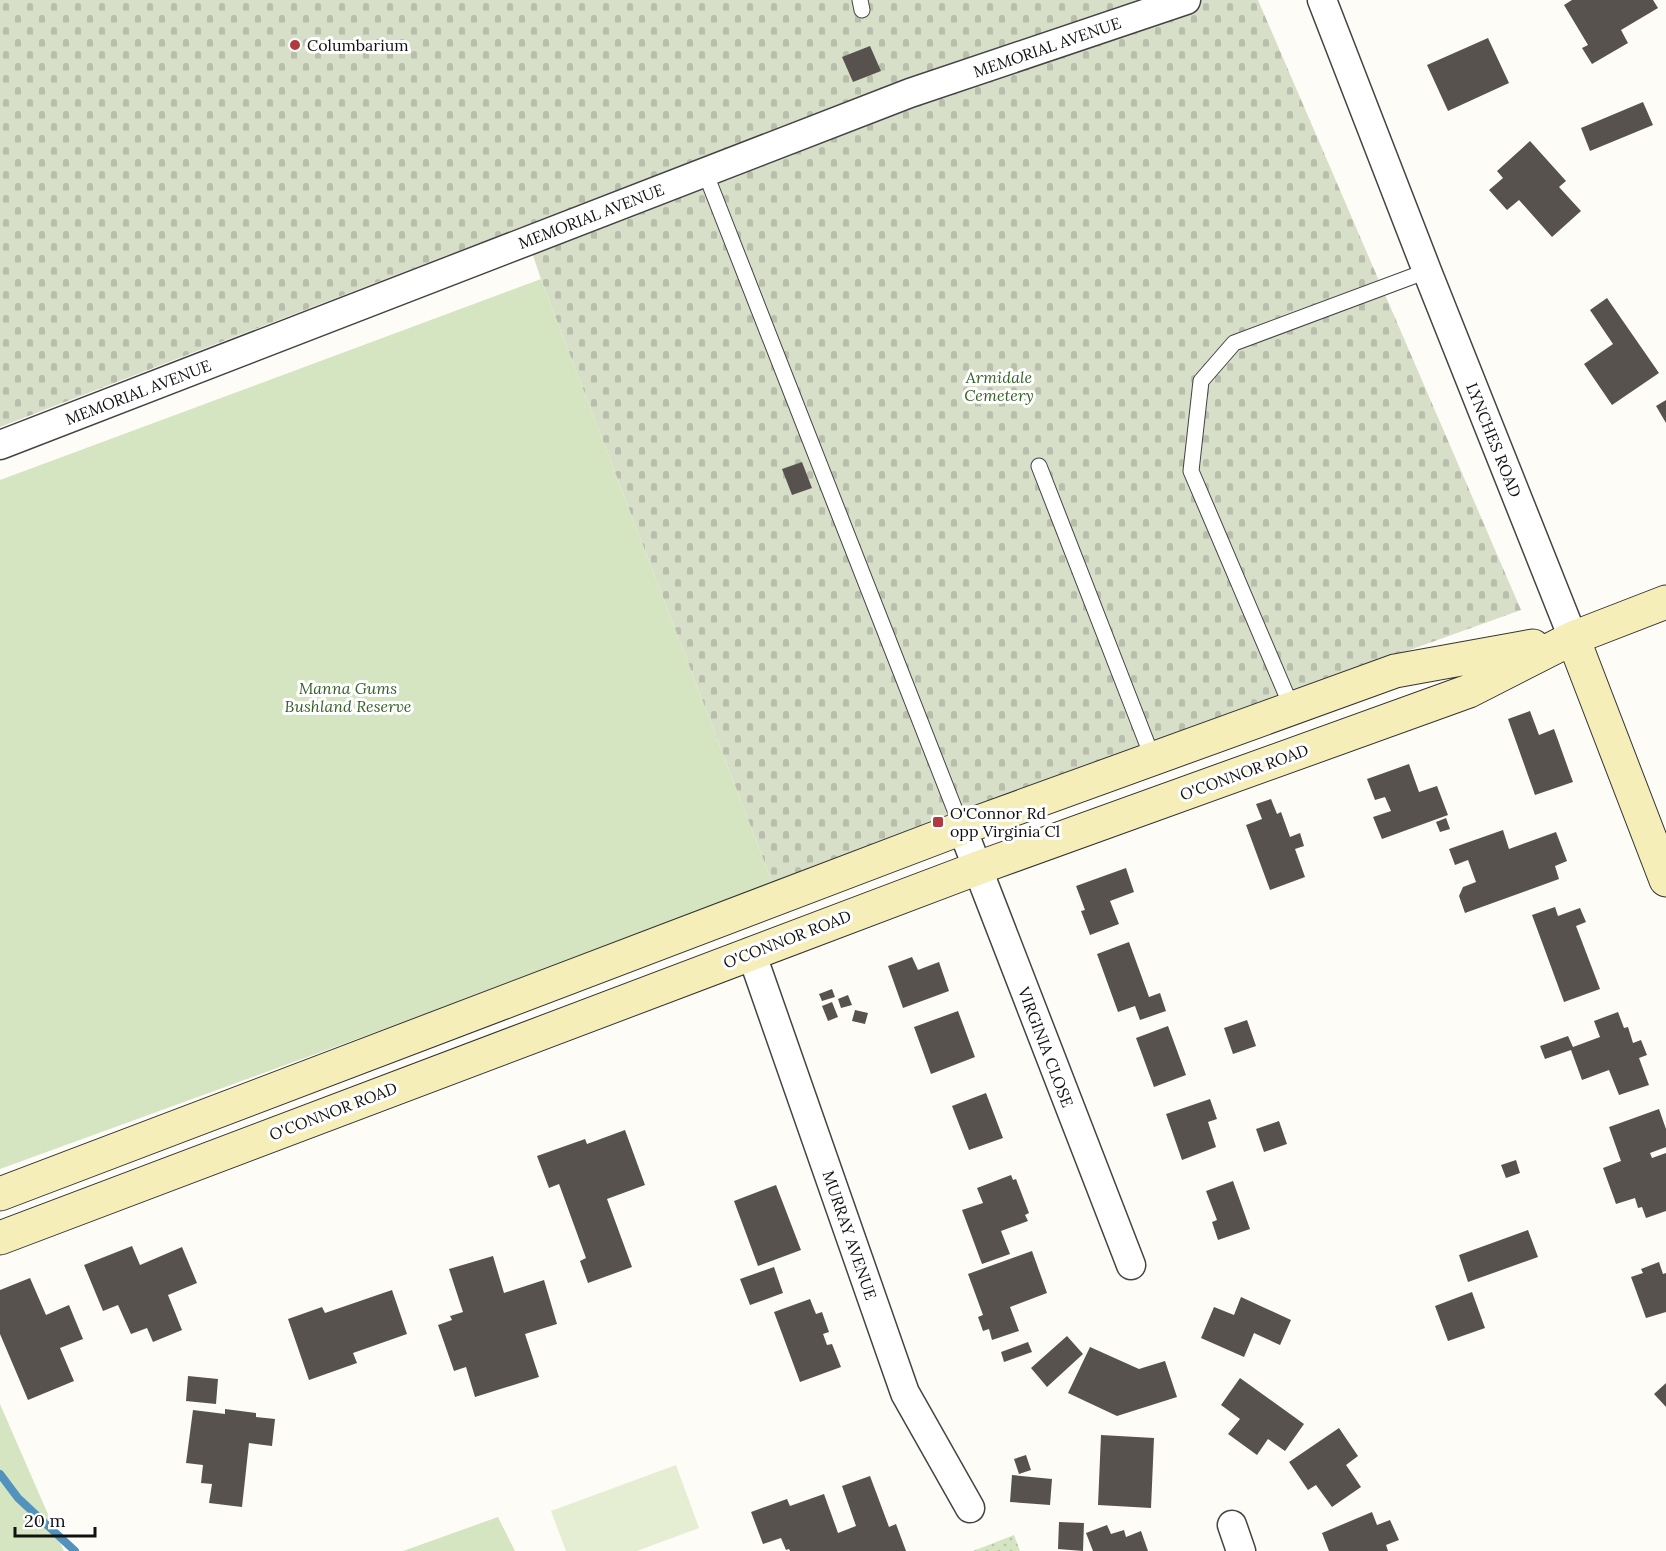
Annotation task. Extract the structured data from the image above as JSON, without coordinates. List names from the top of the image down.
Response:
{
  "streets": {
    "street": [
      "MEMORIAL AVENUE",
      "LYNCHES ROAD",
      "O'CONNOR ROAD",
      "VIRGINIA CLOSE",
      "MURRAY AVENUE"
    ]
  },
  "crossings": [
    ["LYNCHES ROAD", "O'CONNOR ROAD"],
    ["O'CONNOR ROAD", "VIRGINIA CLOSE"],
    ["O'CONNOR ROAD", "MURRAY AVENUE"]
  ],
  "parks": ["Armidale Cemetery", "Manna Gums Bushland Reserve"],
  "places": {
    "other": ["Columbarium"],
    "transit": ["O'Connor Rd opp Virginia Cl"]
  },
  "scale_bar": "20 m"
}
